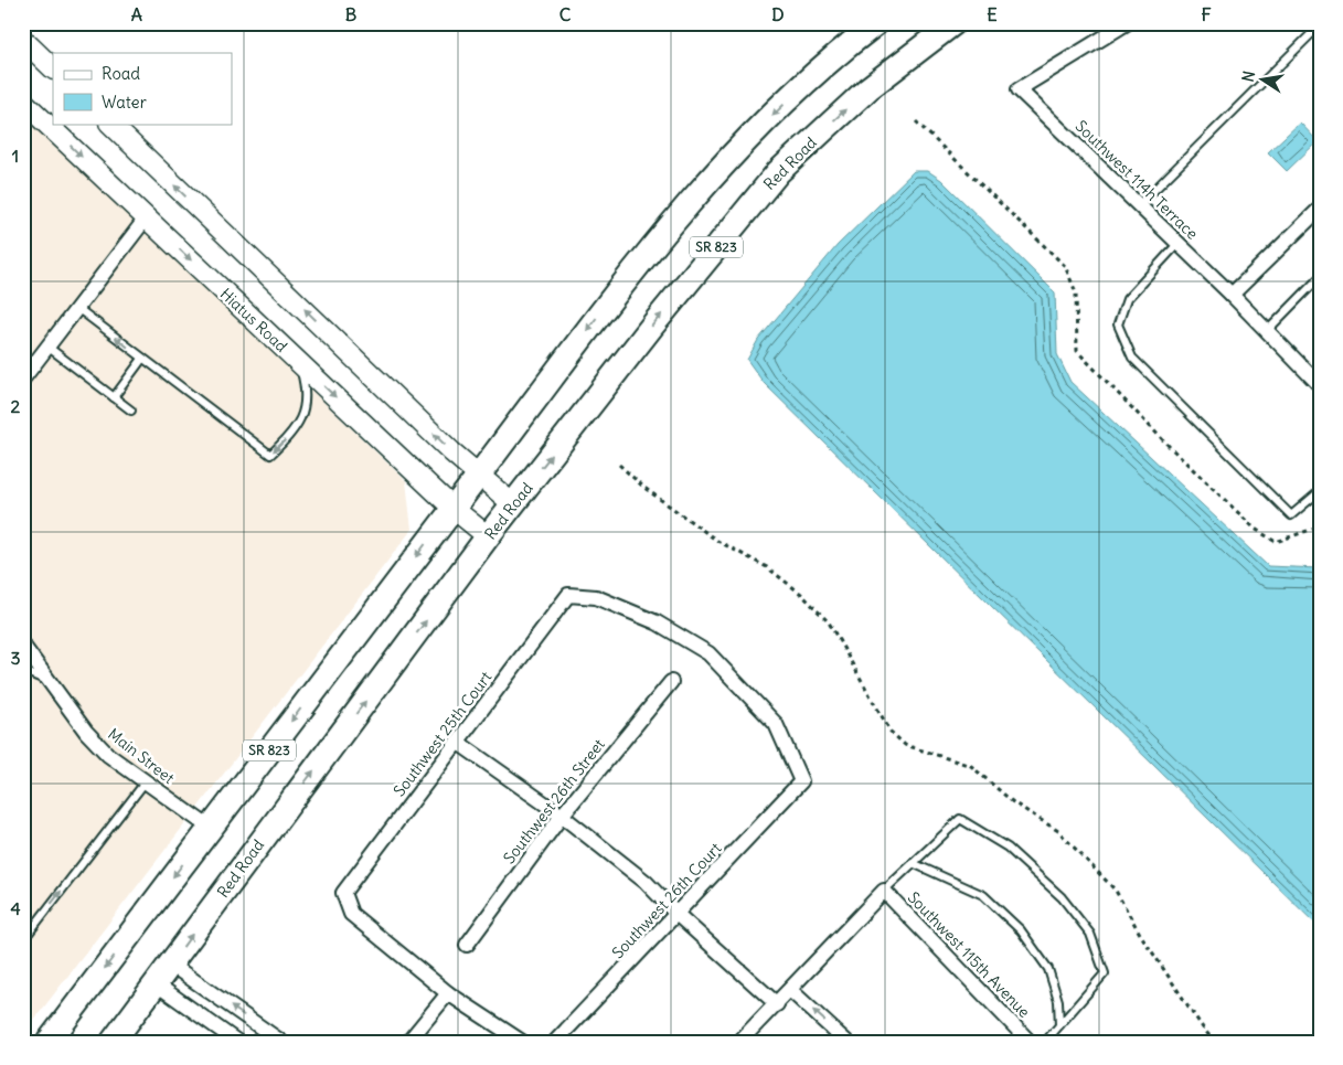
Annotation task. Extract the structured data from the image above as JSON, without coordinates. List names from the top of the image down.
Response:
{
  "streets": {
    "highway": ["Red Road", "SR 823"],
    "main road": ["Hiatus Road"],
    "street": [
      "Southwest 114h Terrace",
      "Southwest 25th Court",
      "Main Street",
      "Southwest 26th Street",
      "Southwest 26th Court",
      "Southwest 115th Avenue"
    ]
  },
  "crossings": [
    ["Red Road", "Hiatus Road"],
    ["SR 823", "Hiatus Road"],
    ["SR 823", "Main Street"],
    ["Southwest 25th Court", "Southwest 26th Court"]
  ],
  "legend": ["Road", "Water"],
  "north": "left",
  "grid": {
    "columns": [
      "A",
      "B",
      "C",
      "D",
      "E",
      "F"
    ],
    "rows": [
      "1",
      "2",
      "3",
      "4"
    ]
  }
}
